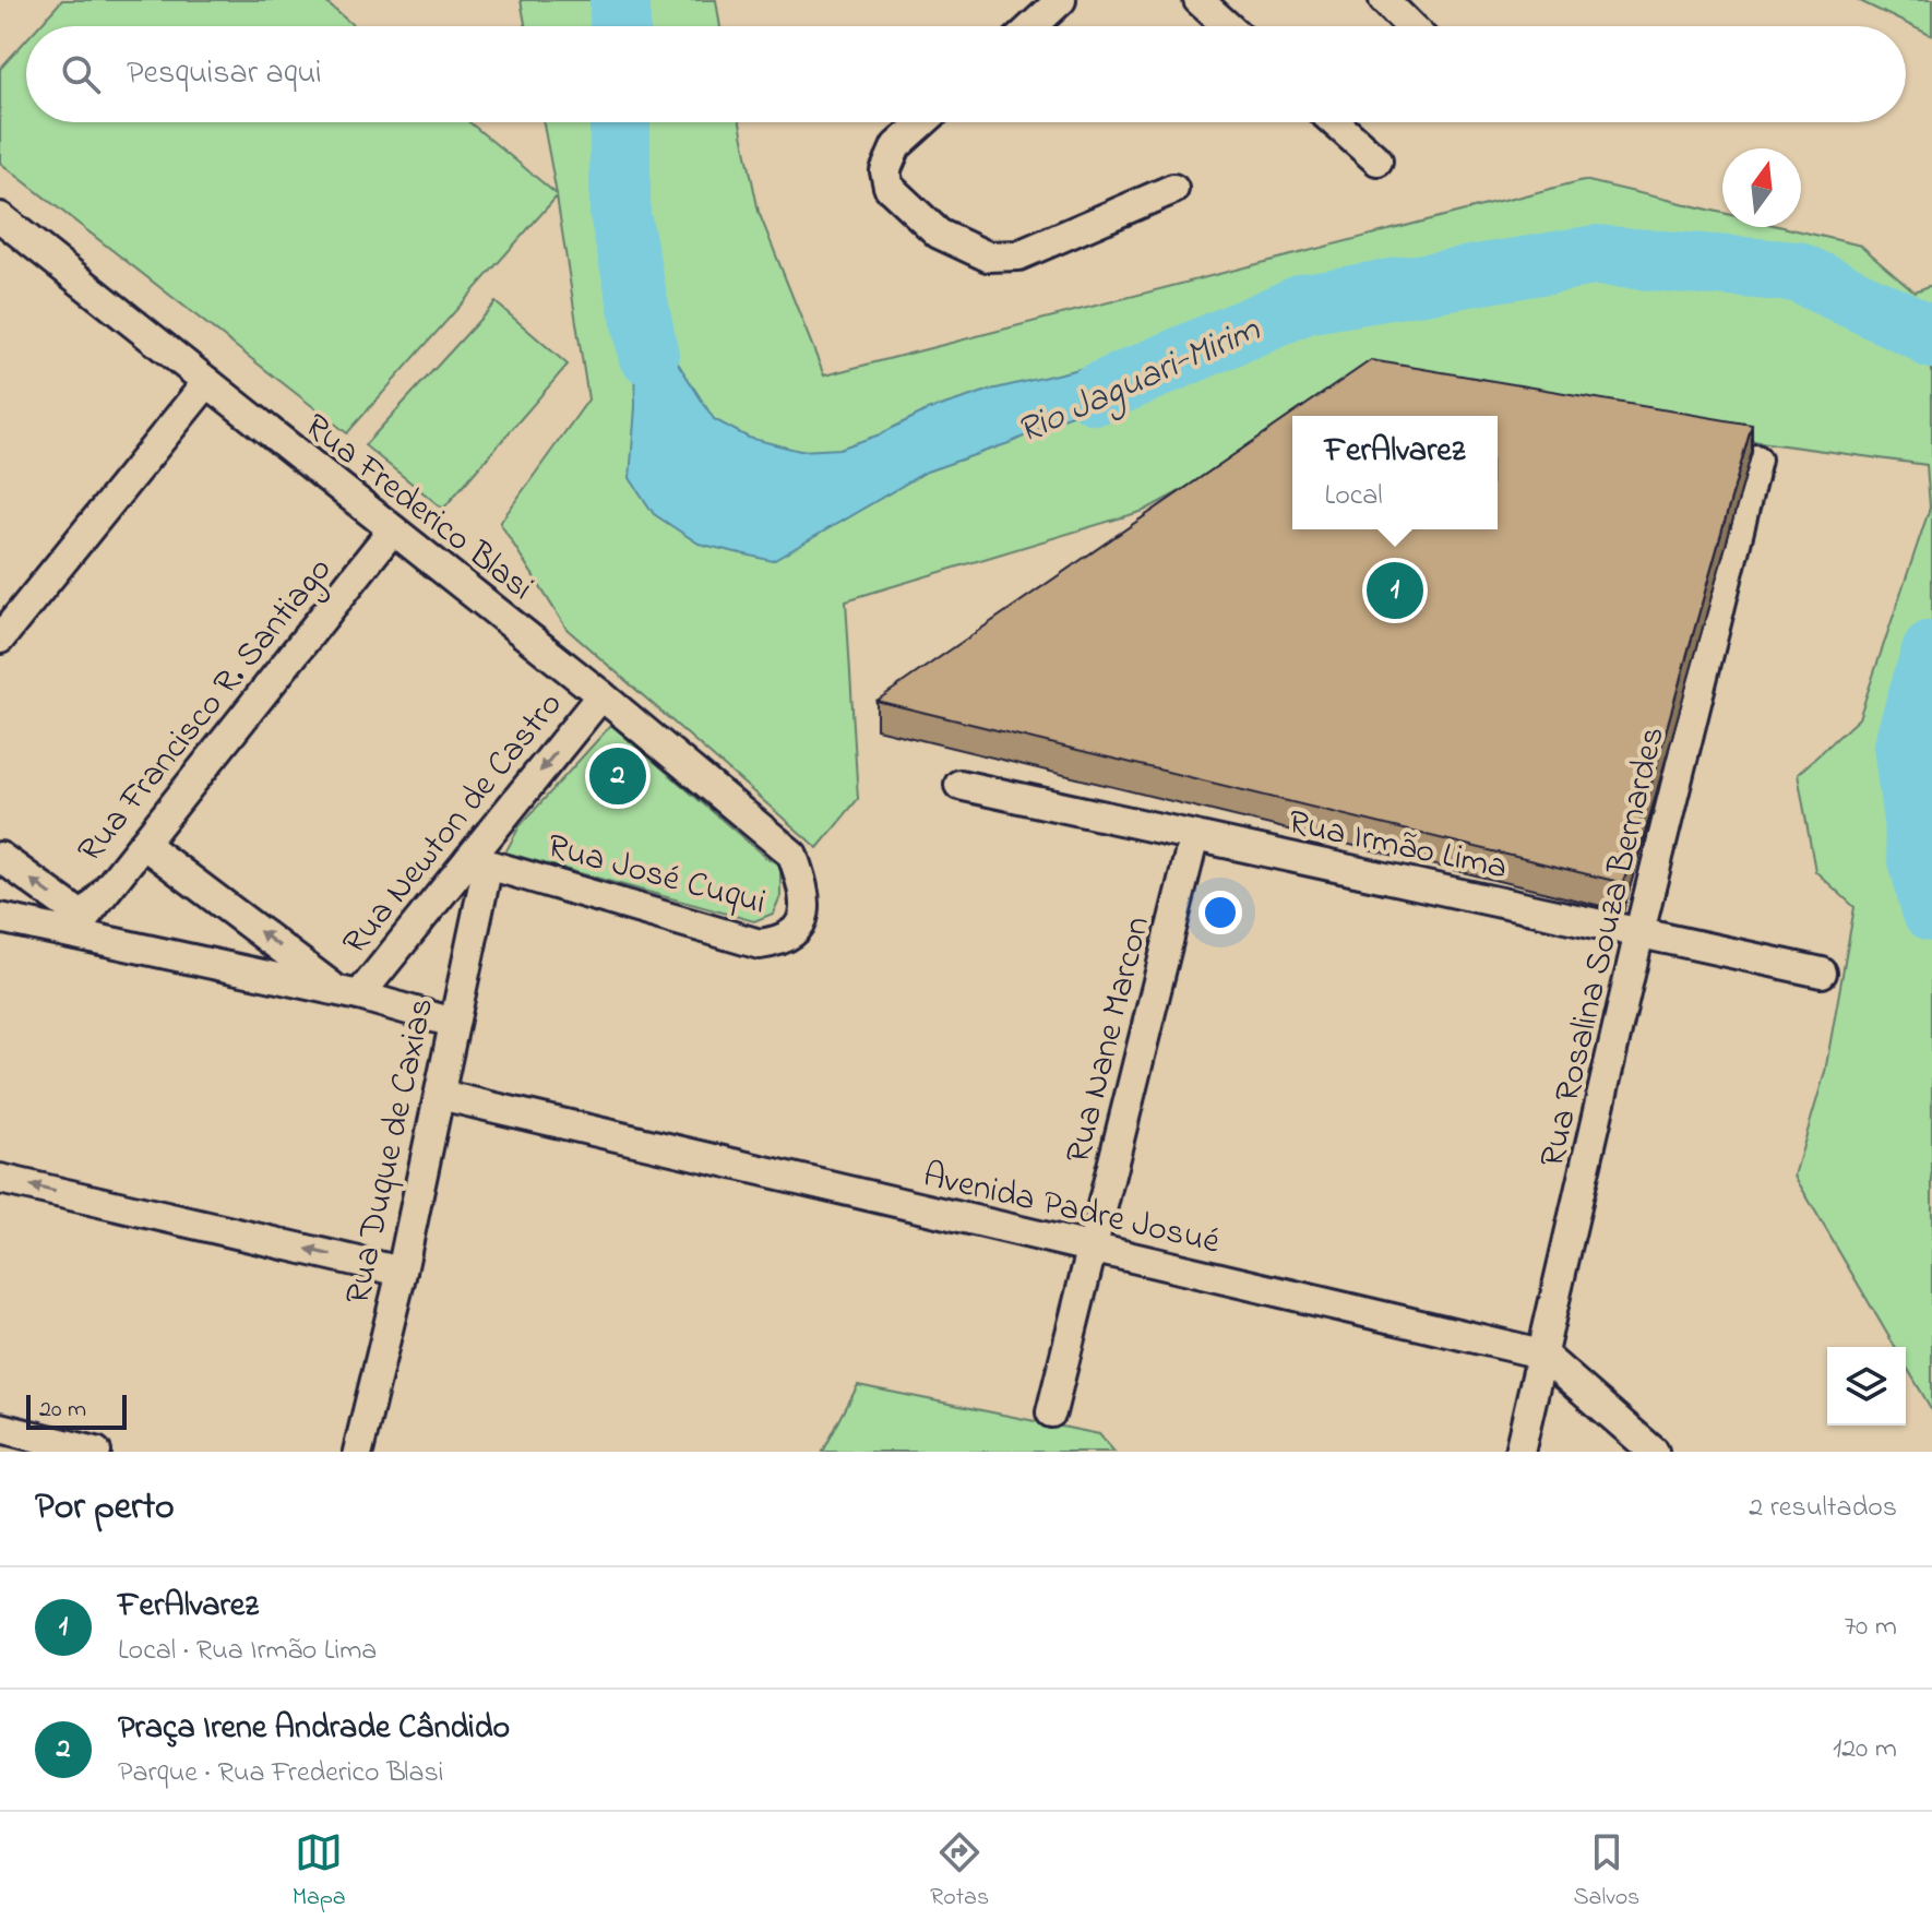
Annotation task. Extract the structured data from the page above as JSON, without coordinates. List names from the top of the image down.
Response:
{
  "streets": {
    "street": [
      "Rua Frederico Blasi",
      "Rua Francisco R. Santiago",
      "Rua Newton de Castro",
      "Rua Irmão Lima",
      "Rua José Cuqui",
      "Rua Rosalina Souza Bernardes",
      "Rua Nane Marcon",
      "Rua Duque de Caxias",
      "Avenida Padre Josué"
    ]
  },
  "crossings": [
    ["Rua Frederico Blasi", "Rua Francisco R. Santiago"],
    ["Rua Frederico Blasi", "Rua Newton de Castro"],
    ["Rua Frederico Blasi", "Rua José Cuqui"],
    ["Rua Newton de Castro", "Rua José Cuqui"],
    ["Rua Newton de Castro", "Rua Duque de Caxias"],
    ["Rua Irmão Lima", "Rua Rosalina Souza Bernardes"],
    ["Rua Irmão Lima", "Rua Nane Marcon"],
    ["Rua José Cuqui", "Rua Duque de Caxias"],
    ["Rua Rosalina Souza Bernardes", "Avenida Padre Josué"],
    ["Rua Nane Marcon", "Avenida Padre Josué"],
    ["Rua Duque de Caxias", "Avenida Padre Josué"]
  ],
  "one_way": ["Rua Newton de Castro"],
  "water": ["Rio Jaguari-Mirim"],
  "scale_bar": "20 m",
  "north": "top",
  "page": {
    "search": "Pesquisar aqui",
    "popup": ["FerAlvarez", "Local"],
    "pins": ["1", "2"],
    "scale": "20 m",
    "heading": ["Por perto", "2 resultados"],
    "list": [
      {
        "mark": "1",
        "name": "FerAlvarez",
        "note": "Local · Rua Irmão Lima",
        "value": "70 m"
      },
      {
        "mark": "2",
        "name": "Praça Irene Andrade Cândido",
        "note": "Parque · Rua Frederico Blasi",
        "value": "120 m"
      }
    ],
    "nav": ["Mapa", "Rotas", "Salvos"]
  }
}
